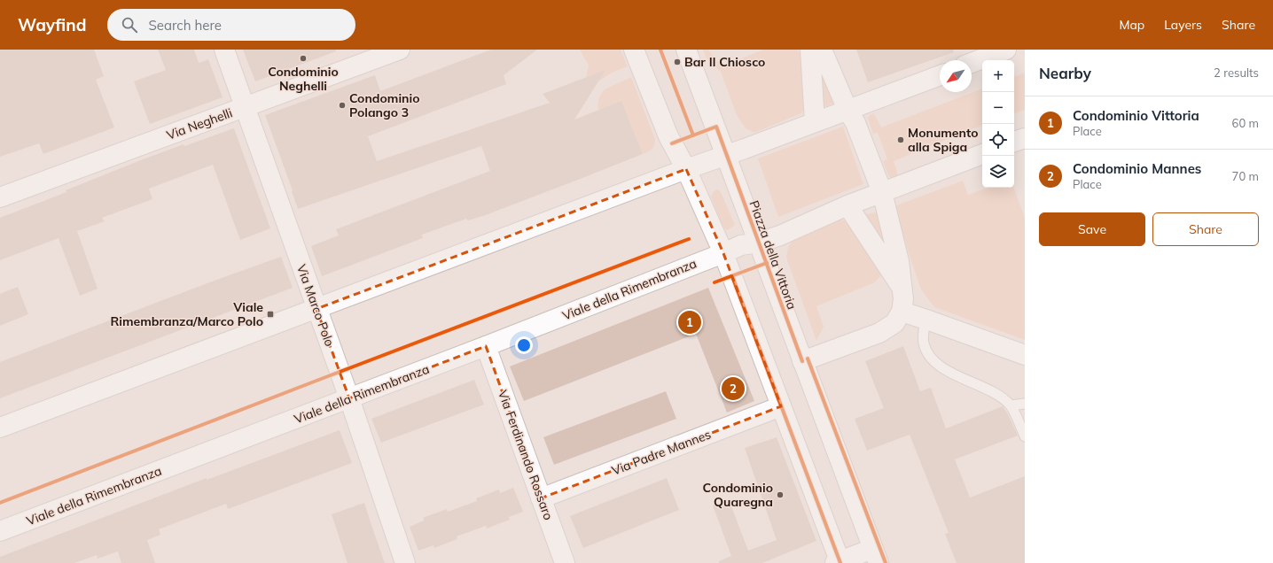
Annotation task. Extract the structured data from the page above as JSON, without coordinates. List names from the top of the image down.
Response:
{
  "streets": {
    "street": [
      "Via Neghelli",
      "Piazza della Vittoria",
      "Viale della Rimembranza",
      "Via Marco Polo",
      "Via Padre Mannes",
      "Via Ferdinando Rossaro"
    ]
  },
  "crossings": [
    ["Via Neghelli", "Via Marco Polo"],
    ["Piazza della Vittoria", "Viale della Rimembranza"],
    ["Viale della Rimembranza", "Via Marco Polo"],
    ["Viale della Rimembranza", "Via Ferdinando Rossaro"],
    ["Via Padre Mannes", "Via Ferdinando Rossaro"]
  ],
  "places": {
    "other": [
      "Condominio Neghelli",
      "Bar Il Chiosco",
      "Condominio Polango 3",
      "Monumento alla Spiga",
      "Condominio Quaregna"
    ],
    "transit": ["Viale Rimembranza/Marco Polo"]
  },
  "north": "bottom left",
  "page": {
    "header": "Wayfind",
    "search": "Search here",
    "nav": ["Map", "Layers", "Share"],
    "heading": ["Nearby", "2 results"],
    "map_buttons": ["+", "−"],
    "list": [
      {
        "mark": "1",
        "name": "Condominio Vittoria",
        "note": "Place",
        "value": "60 m"
      },
      {
        "mark": "2",
        "name": "Condominio Mannes",
        "note": "Place",
        "value": "70 m"
      }
    ],
    "buttons": ["Save", "Share"],
    "pins": ["1", "2"]
  }
}
